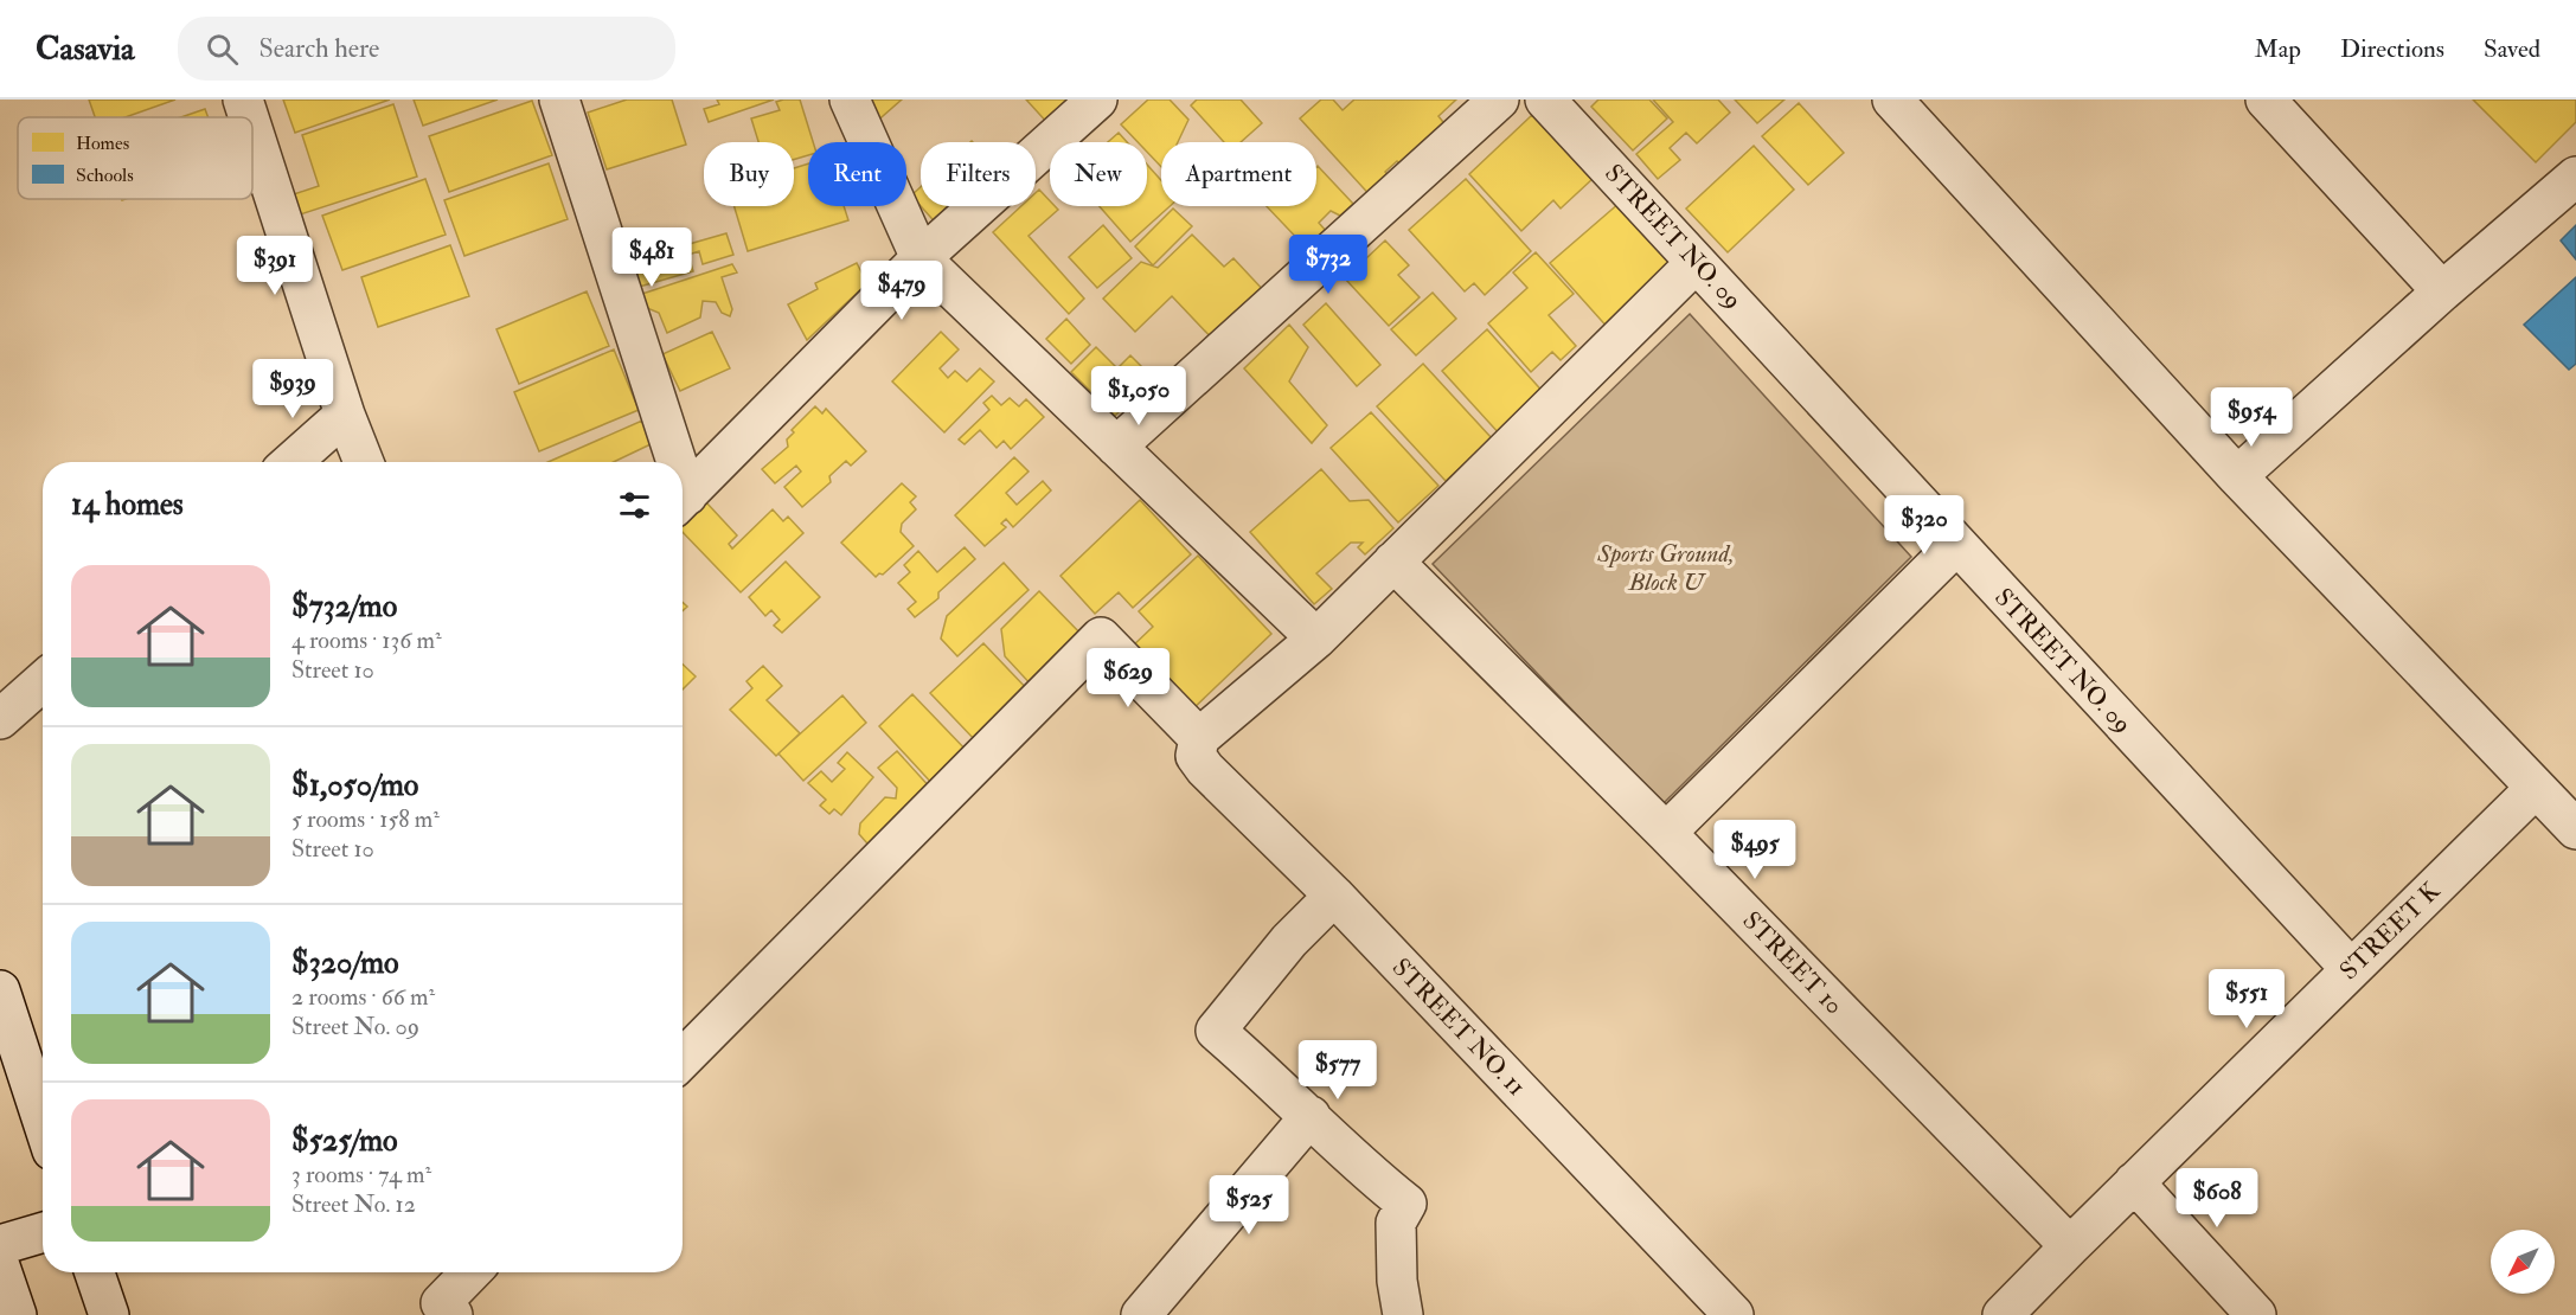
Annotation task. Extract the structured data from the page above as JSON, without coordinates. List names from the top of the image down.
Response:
{
  "streets": {
    "street": [
      "STREET NO. 09",
      "STREET K",
      "STREET 10",
      "STREET NO. 11"
    ]
  },
  "crossings": [
    ["STREET NO. 09", "STREET K"],
    ["STREET K", "STREET 10"]
  ],
  "parks": ["Sports Ground, Block U"],
  "legend": ["Homes", "Schools"],
  "north": "bottom left",
  "page": {
    "header": "Casavia",
    "search": "Search here",
    "nav": ["Map", "Directions", "Saved"],
    "chip": [
      "Buy",
      "Rent",
      "Filters",
      "New",
      "Apartment"
    ],
    "price": [
      "$481",
      "$732",
      "$391",
      "$479",
      "$939",
      "$1,050",
      "$954",
      "$320",
      "$629",
      "$495",
      "$551",
      "$577",
      "$608",
      "$525"
    ],
    "heading": "14 homes",
    "list": [
      {
        "name": "$732/mo",
        "note": "4 rooms · 136 m² · Street 10"
      },
      {
        "name": "$1,050/mo",
        "note": "5 rooms · 158 m² · Street 10"
      },
      {
        "name": "$320/mo",
        "note": "2 rooms · 66 m² · Street No. 09"
      },
      {
        "name": "$525/mo",
        "note": "3 rooms · 74 m² · Street No. 12"
      }
    ]
  }
}
